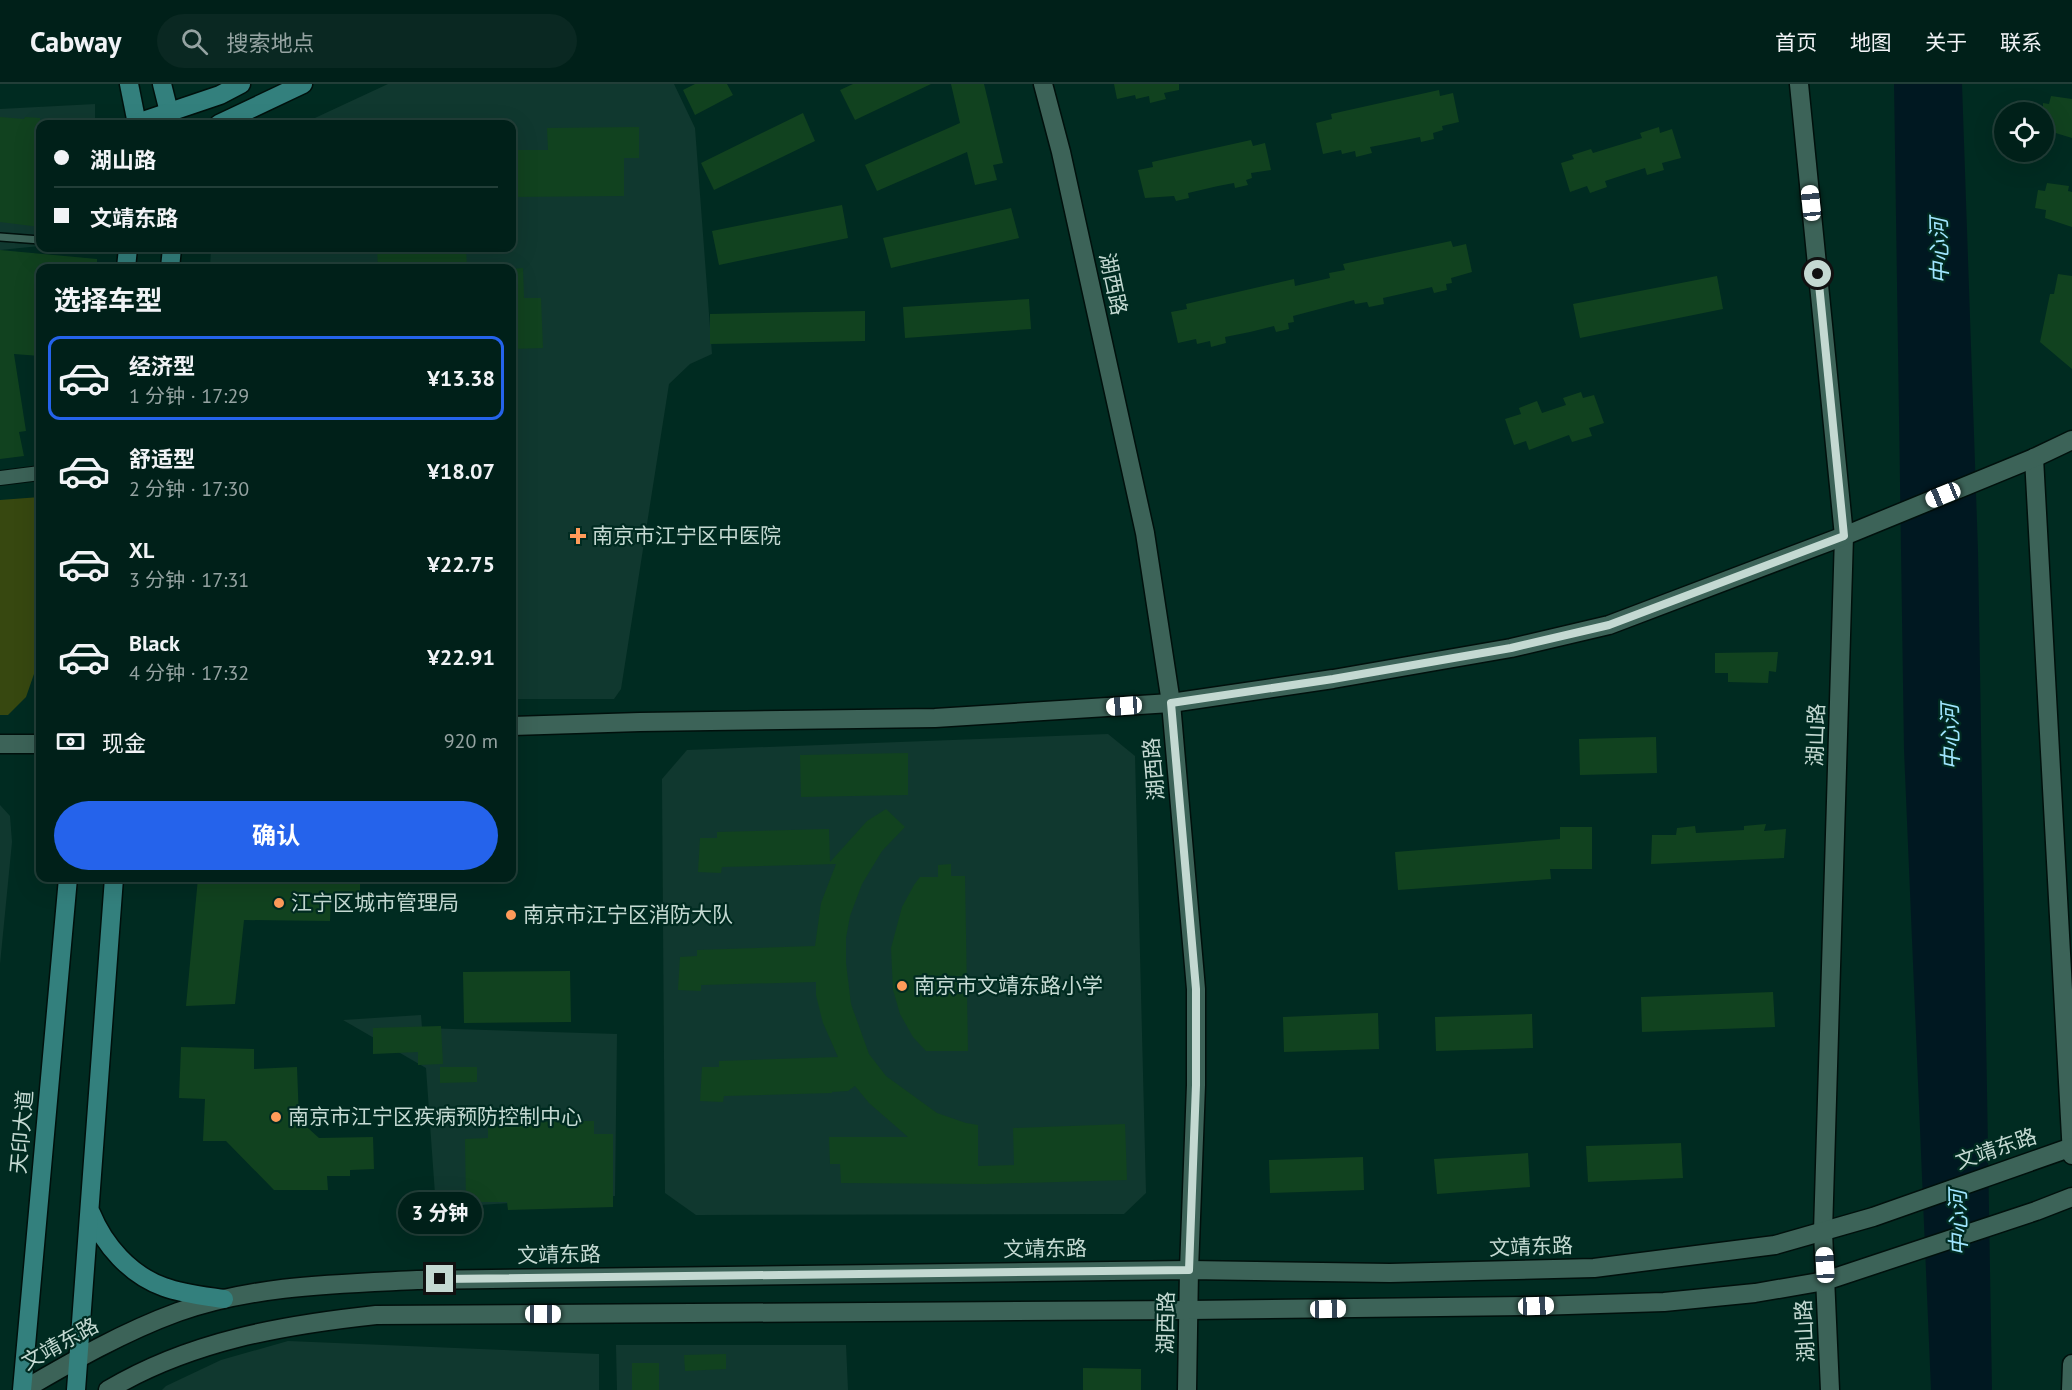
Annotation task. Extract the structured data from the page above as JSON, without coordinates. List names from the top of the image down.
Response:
{
  "streets": {
    "main road": [
      "湖西路",
      "湖山路",
      "天印大道",
      "文靖东路"
    ]
  },
  "crossings": [
    ["湖西路", "文靖东路"],
    ["湖山路", "文靖东路"],
    ["天印大道", "文靖东路"]
  ],
  "water": ["中心河"],
  "places": {
    "health": ["南京市江宁区中医院"],
    "other": [
      "江宁区城市管理局",
      "南京市江宁区消防大队",
      "南京市文靖东路小学",
      "南京市江宁区疾病预防控制中心"
    ]
  },
  "page": {
    "header": "Cabway",
    "search": "搜索地点",
    "nav": [
      "首页",
      "地图",
      "关于",
      "联系"
    ],
    "banner": ["湖山路", "文靖东路"],
    "heading": "选择车型",
    "list": [
      {
        "name": "经济型",
        "note": "1 分钟 · 17:29",
        "value": "¥13.38"
      },
      {
        "name": "舒适型",
        "note": "2 分钟 · 17:30",
        "value": "¥18.07"
      },
      {
        "name": "XL",
        "note": "3 分钟 · 17:31",
        "value": "¥22.75"
      },
      {
        "name": "Black",
        "note": "4 分钟 · 17:32",
        "value": "¥22.91"
      }
    ],
    "pay": ["现金", "920 m"],
    "buttons": "确认",
    "bubble": "3 分钟"
  }
}
